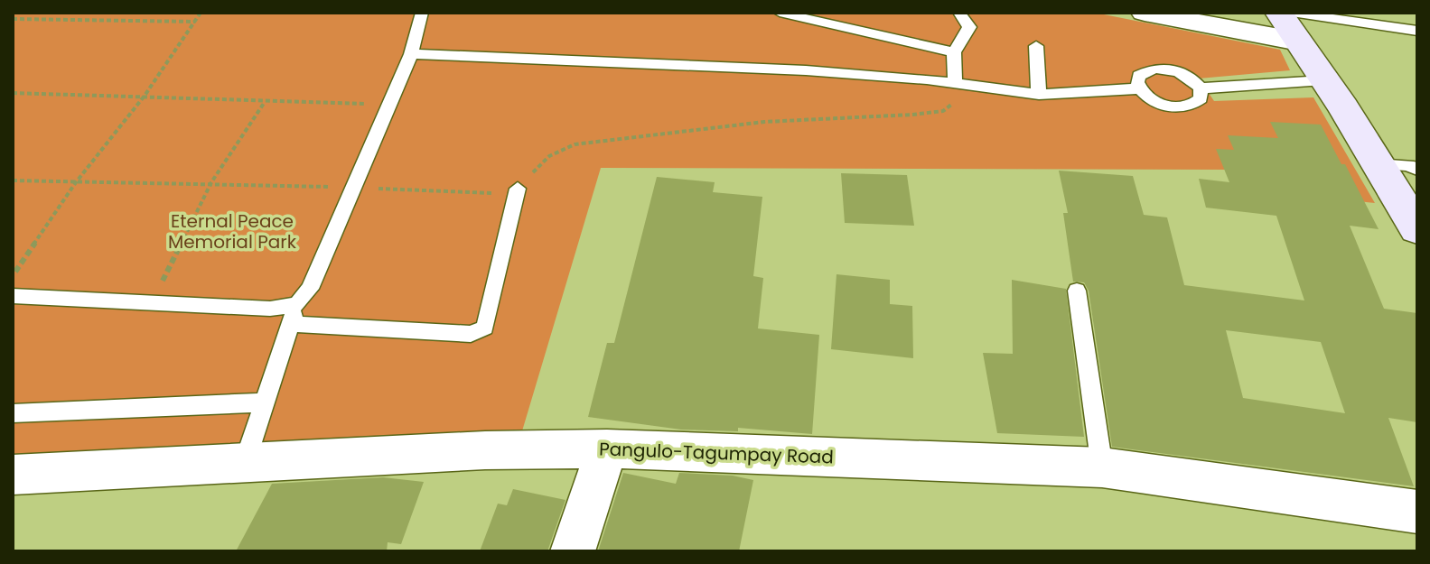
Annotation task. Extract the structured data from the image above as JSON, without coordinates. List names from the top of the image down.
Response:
{
  "streets": {
    "street": ["Pangulo-Tagumpay Road"]
  },
  "parks": ["Eternal Peace Memorial Park"]
}
